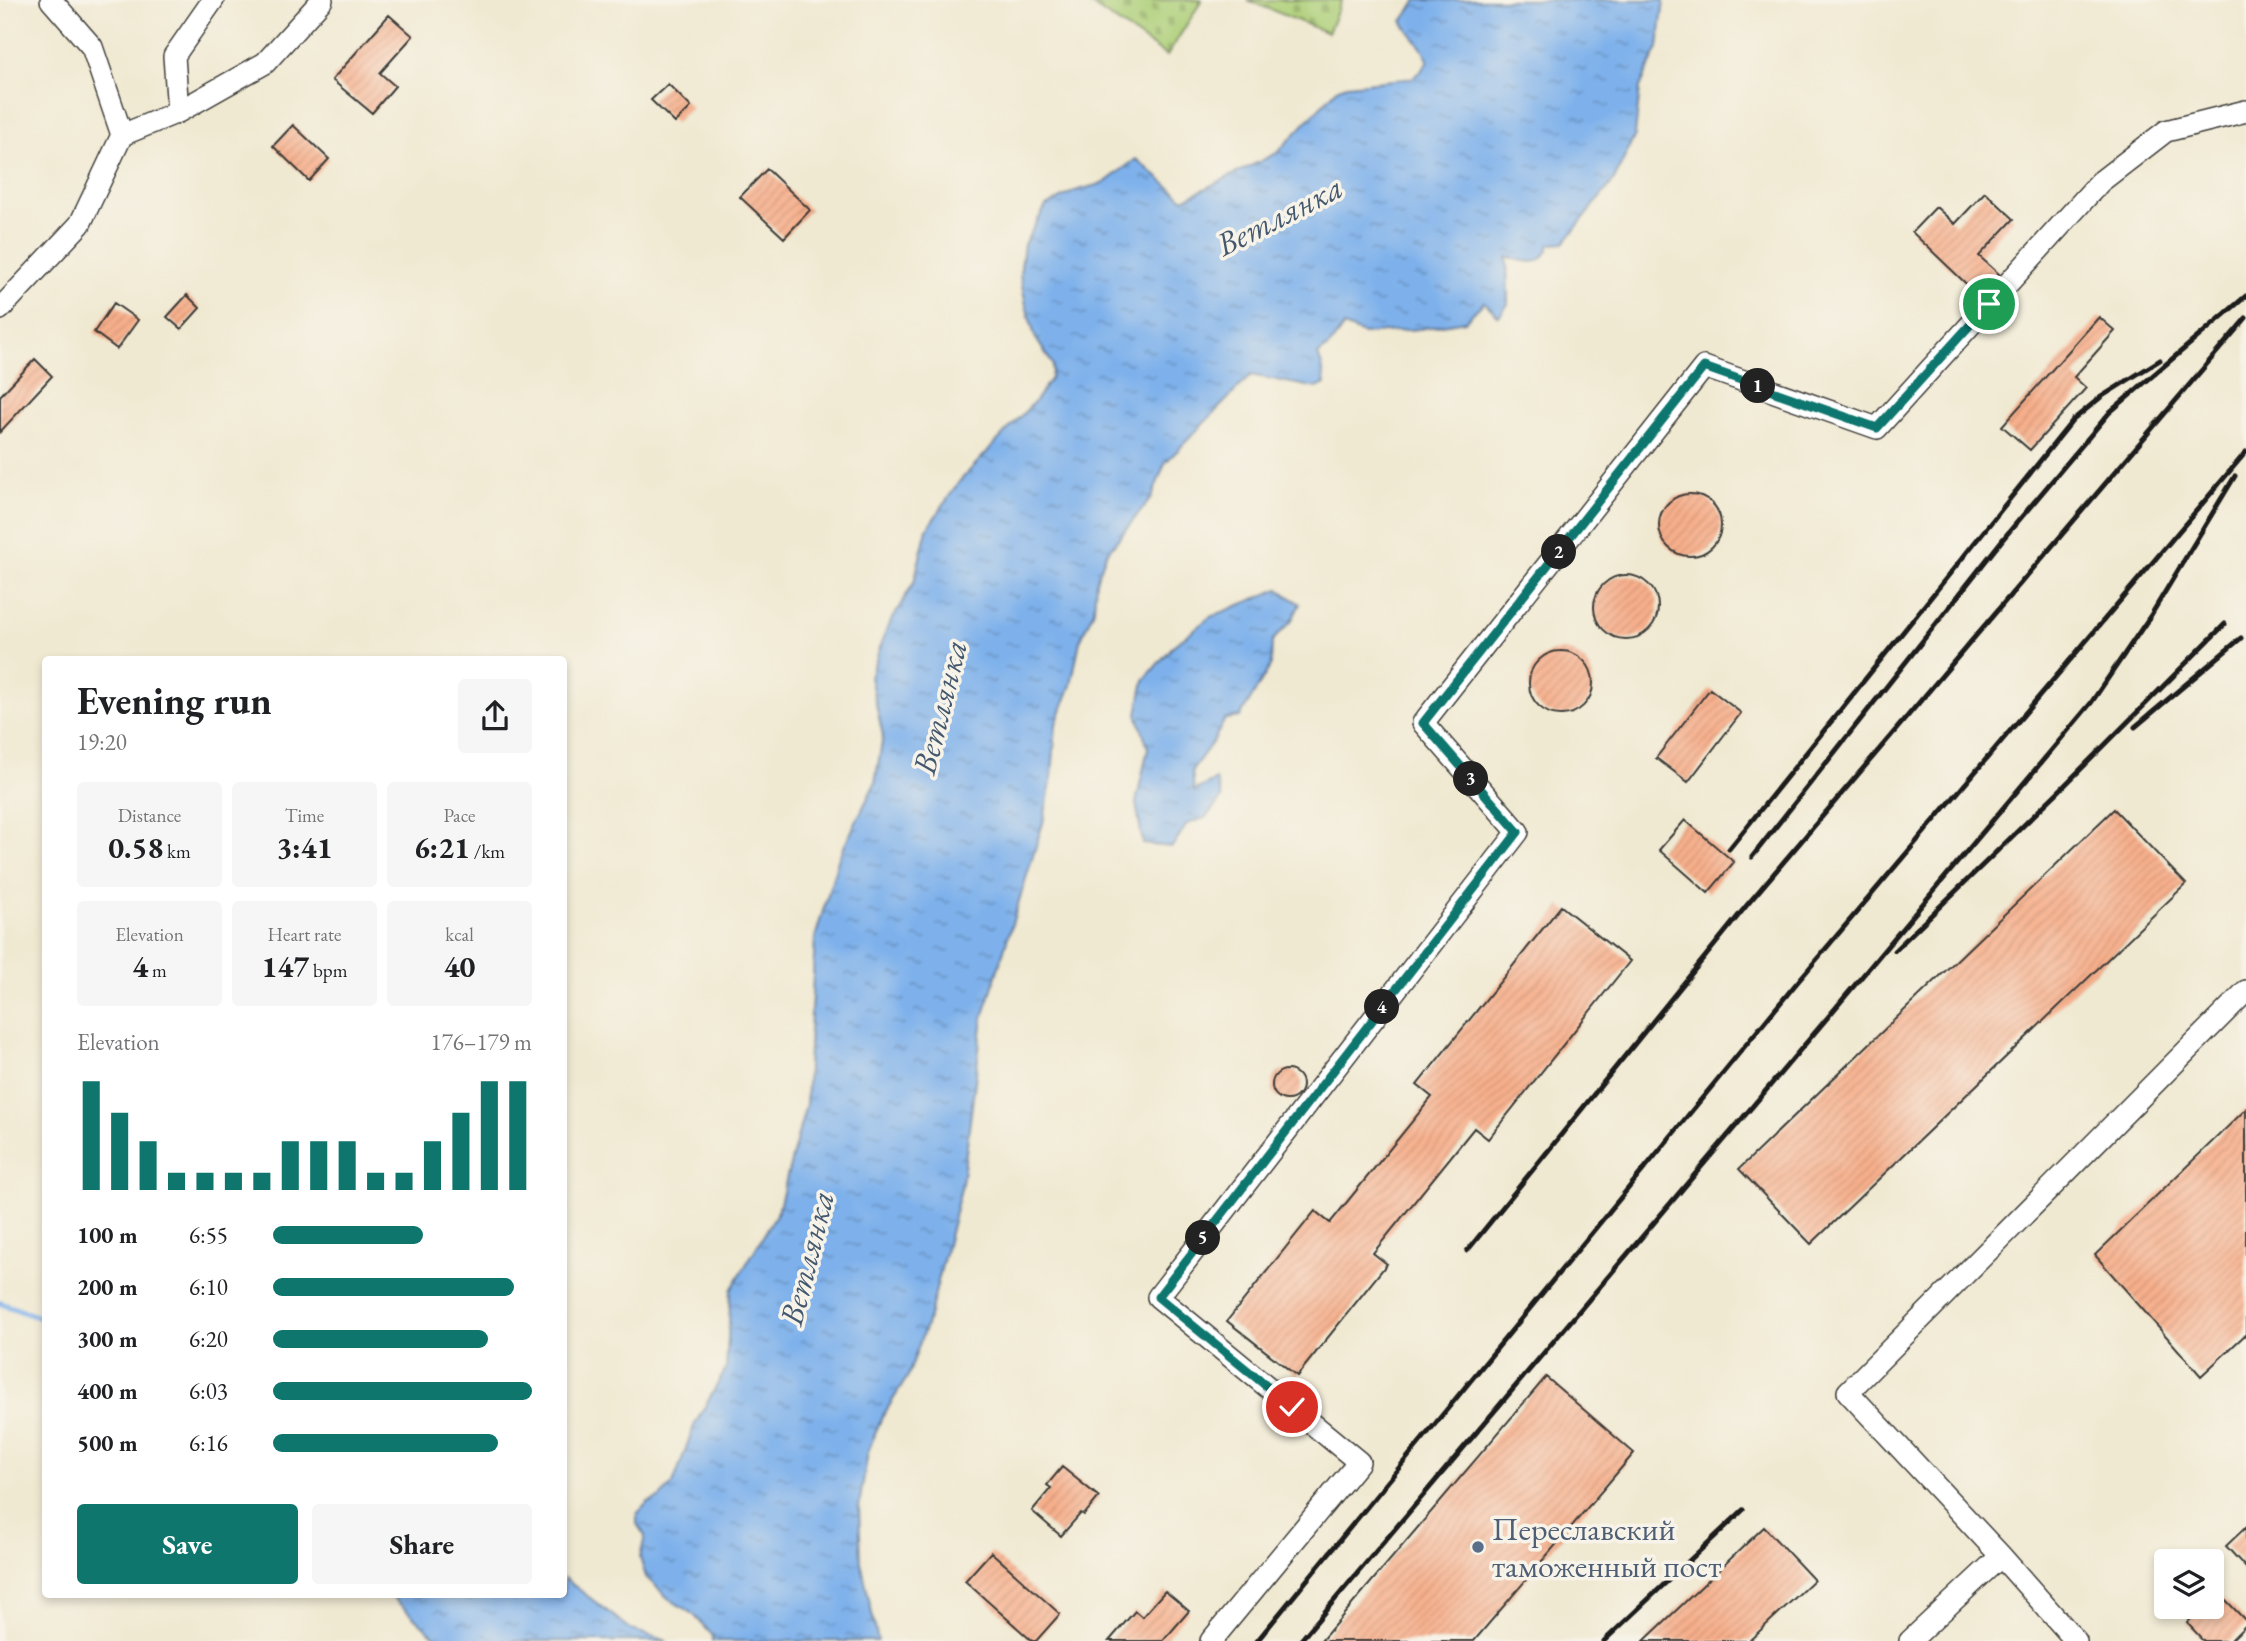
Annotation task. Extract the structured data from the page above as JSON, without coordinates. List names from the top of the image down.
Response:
{
  "water": ["Ветлянка"],
  "places": ["Переславский таможенный пост"],
  "page": {
    "pins": [
      "1",
      "2",
      "3",
      "4",
      "5"
    ],
    "heading": ["Evening run", "19:20"],
    "stats": [
      ["Distance", "0.58 km"],
      ["Time", "3:41"],
      ["Pace", "6:21 /km"],
      ["Elevation", "4 m"],
      ["Heart rate", "147 bpm"],
      ["kcal", "40"]
    ],
    "chart": ["Elevation", "176–179 m"],
    "list": [
      {
        "name": "100 m",
        "note": "6:55"
      },
      {
        "name": "200 m",
        "note": "6:10"
      },
      {
        "name": "300 m",
        "note": "6:20"
      },
      {
        "name": "400 m",
        "note": "6:03"
      },
      {
        "name": "500 m",
        "note": "6:16"
      }
    ],
    "buttons": ["Save", "Share"]
  }
}
